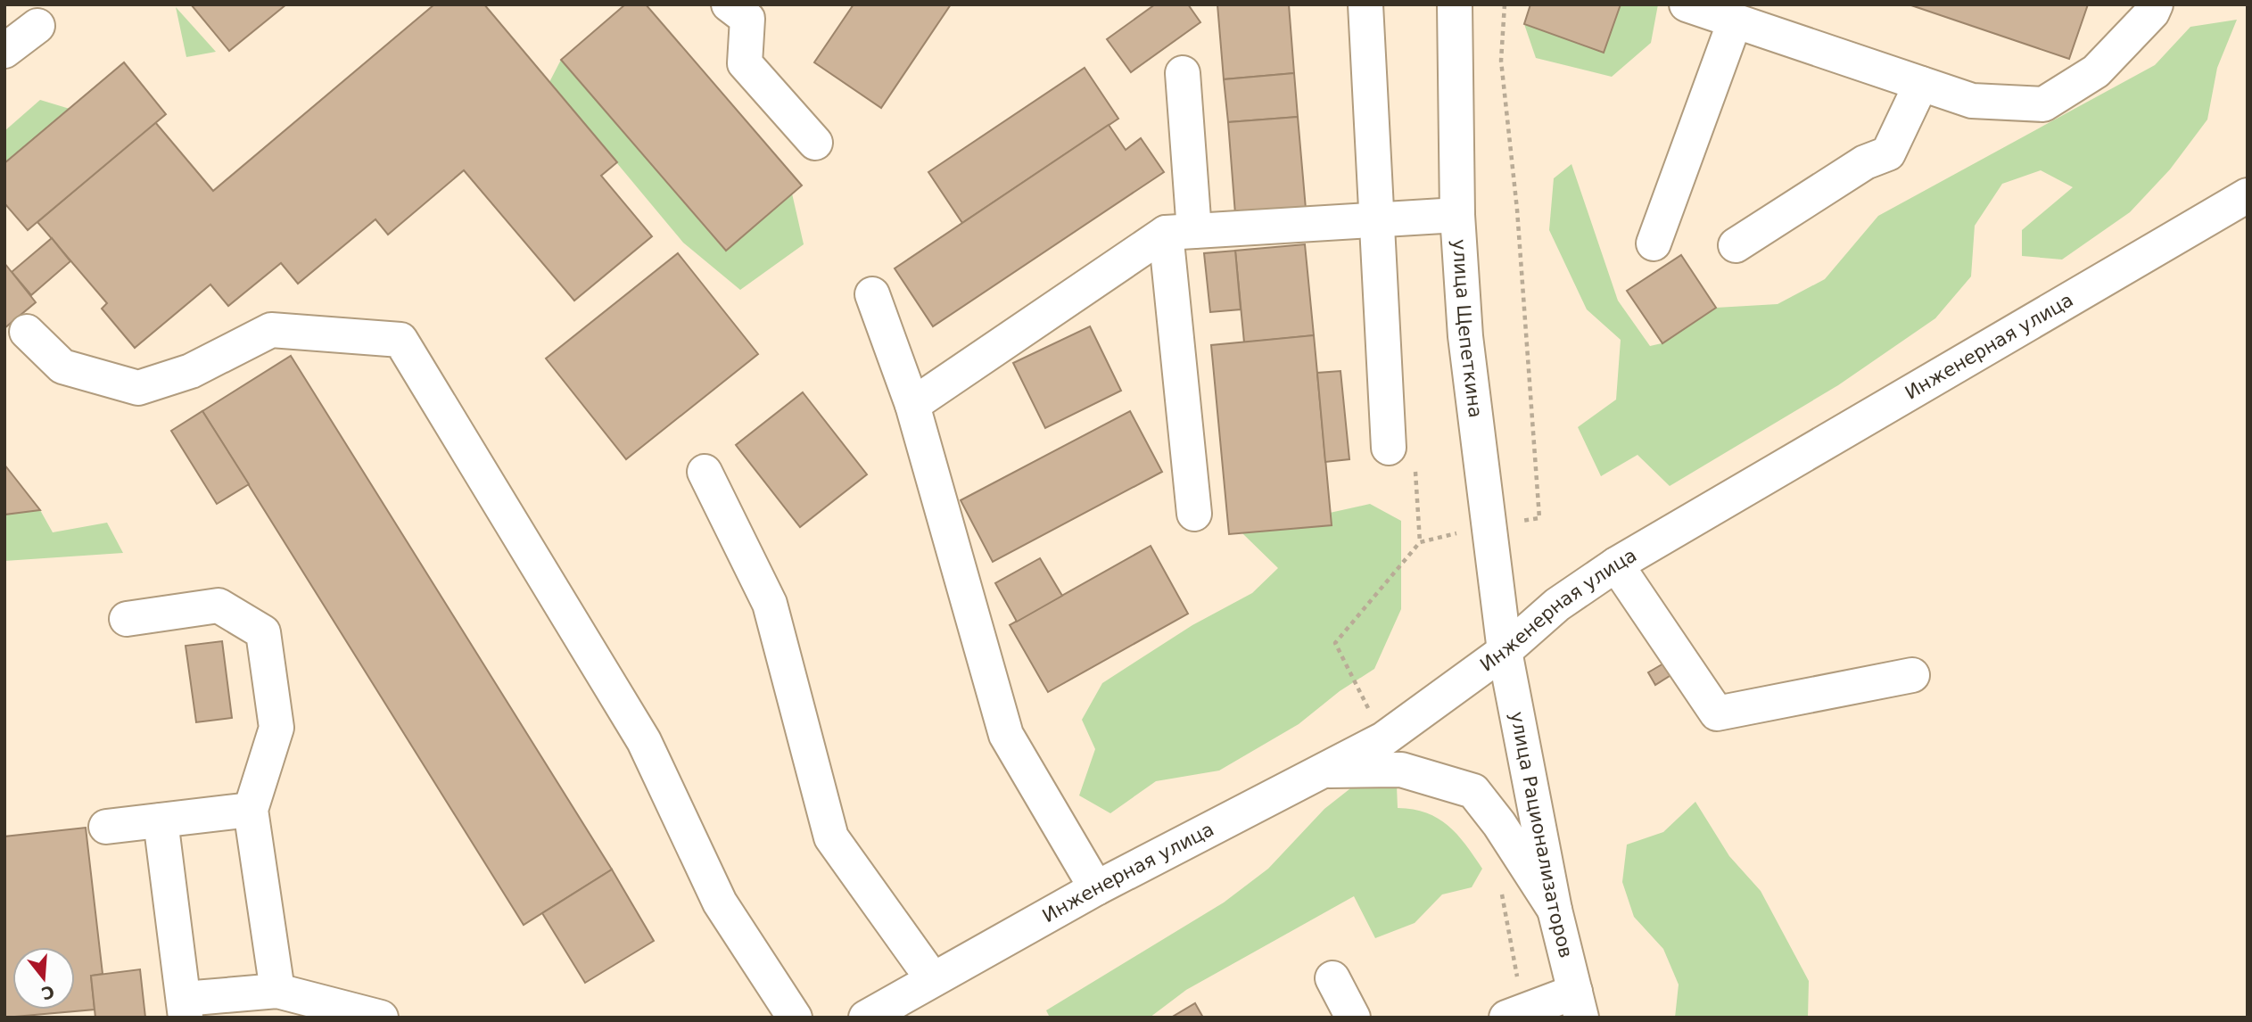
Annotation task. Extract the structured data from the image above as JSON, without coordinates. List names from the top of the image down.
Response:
{
  "streets": {
    "street": ["улица Щепеткина", "Инженерная улица", "улица Рационализаторов"]
  },
  "crossings": [
    ["улица Щепеткина", "Инженерная улица"],
    ["улица Щепеткина", "улица Рационализаторов"],
    ["Инженерная улица", "улица Рационализаторов"]
  ],
  "north": "bottom"
}
